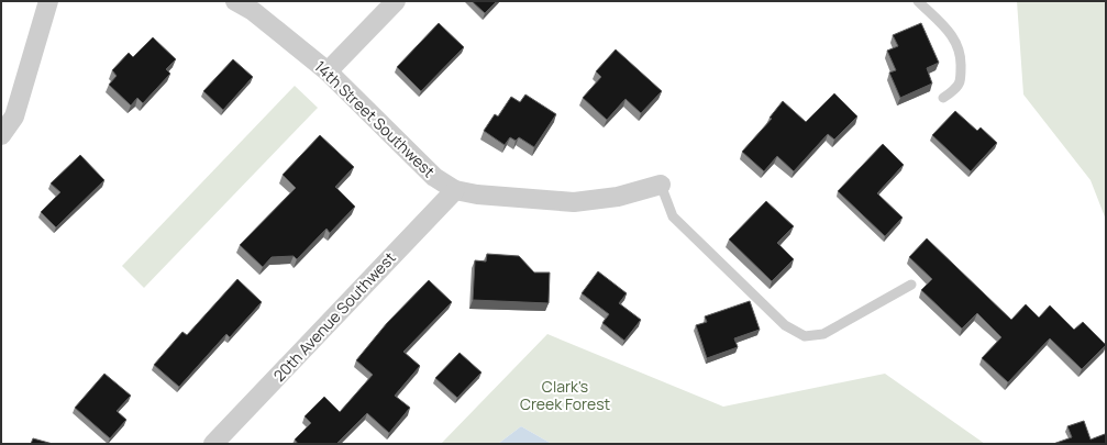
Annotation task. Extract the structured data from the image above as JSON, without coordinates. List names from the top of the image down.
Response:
{
  "streets": {
    "street": ["14th Street Southwest", "20th Avenue Southwest"]
  },
  "crossings": [
    ["14th Street Southwest", "20th Avenue Southwest"]
  ],
  "parks": ["Clark's Creek Forest"]
}
